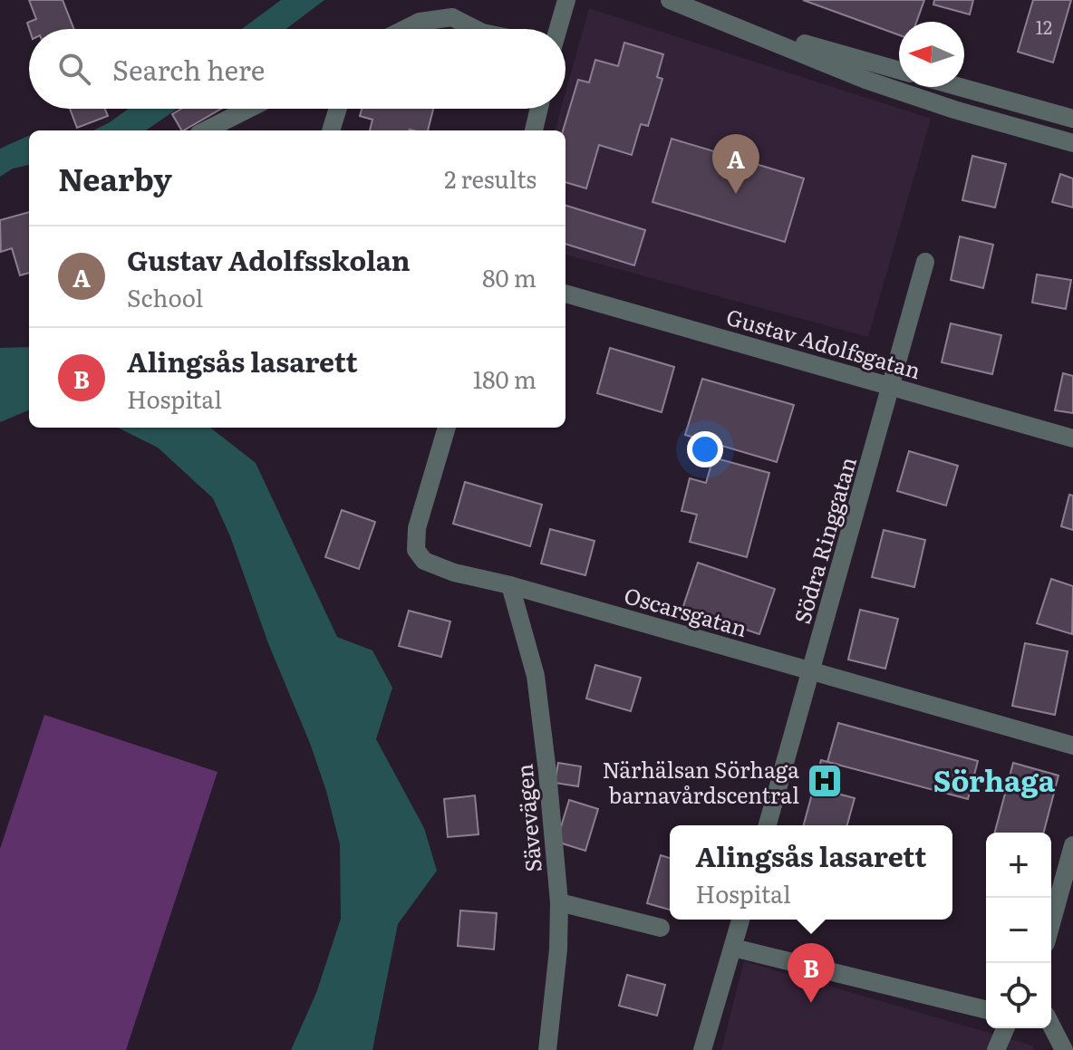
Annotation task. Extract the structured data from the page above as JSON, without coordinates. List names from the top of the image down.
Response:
{
  "streets": {
    "street": [
      "Gustav Adolfsgatan",
      "Södra Ringgatan",
      "Oscarsgatan",
      "Sävevägen"
    ]
  },
  "crossings": [
    ["Gustav Adolfsgatan", "Södra Ringgatan"],
    ["Södra Ringgatan", "Oscarsgatan"],
    ["Oscarsgatan", "Sävevägen"]
  ],
  "districts": ["Sörhaga"],
  "places": {
    "hospital": ["Närhälsan Sörhaga barnavårdscentral"]
  },
  "house_numbers": ["12"],
  "north": "left",
  "page": {
    "search": "Search here",
    "heading": ["Nearby", "2 results"],
    "pins": ["A", "B"],
    "list": [
      {
        "mark": "A",
        "name": "Gustav Adolfsskolan",
        "note": "School",
        "value": "80 m"
      },
      {
        "mark": "B",
        "name": "Alingsås lasarett",
        "note": "Hospital",
        "value": "180 m"
      }
    ],
    "popup": ["Alingsås lasarett", "Hospital"],
    "map_buttons": ["+", "−"]
  }
}
